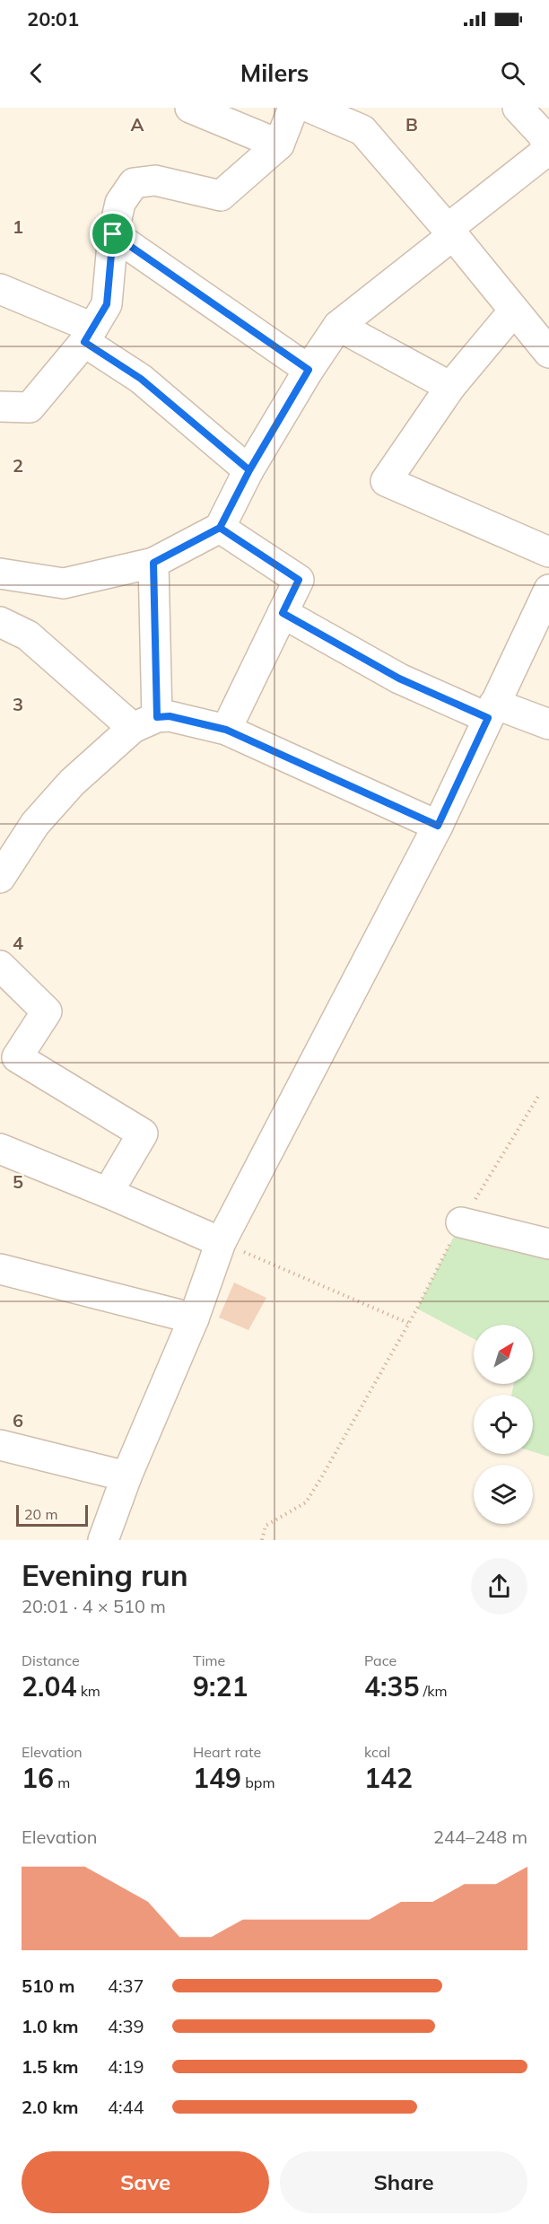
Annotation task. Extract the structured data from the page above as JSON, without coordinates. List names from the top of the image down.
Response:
{
  "scale_bar": "20 m",
  "north": "top right",
  "page": {
    "status": "20:01",
    "header": "Milers",
    "scale": "20 m",
    "heading": ["Evening run", "20:01 · 4 × 510 m"],
    "stats": [
      ["Distance", "2.04 km"],
      ["Time", "9:21"],
      ["Pace", "4:35 /km"],
      ["Elevation", "16 m"],
      ["Heart rate", "149 bpm"],
      ["kcal", "142"]
    ],
    "chart": ["Elevation", "244–248 m"],
    "list": [
      {
        "name": "510 m",
        "note": "4:37"
      },
      {
        "name": "1.0 km",
        "note": "4:39"
      },
      {
        "name": "1.5 km",
        "note": "4:19"
      },
      {
        "name": "2.0 km",
        "note": "4:44"
      }
    ],
    "buttons": ["Save", "Share"]
  },
  "grid": {
    "columns": ["A", "B"],
    "rows": [
      "1",
      "2",
      "3",
      "4",
      "5",
      "6"
    ]
  }
}
